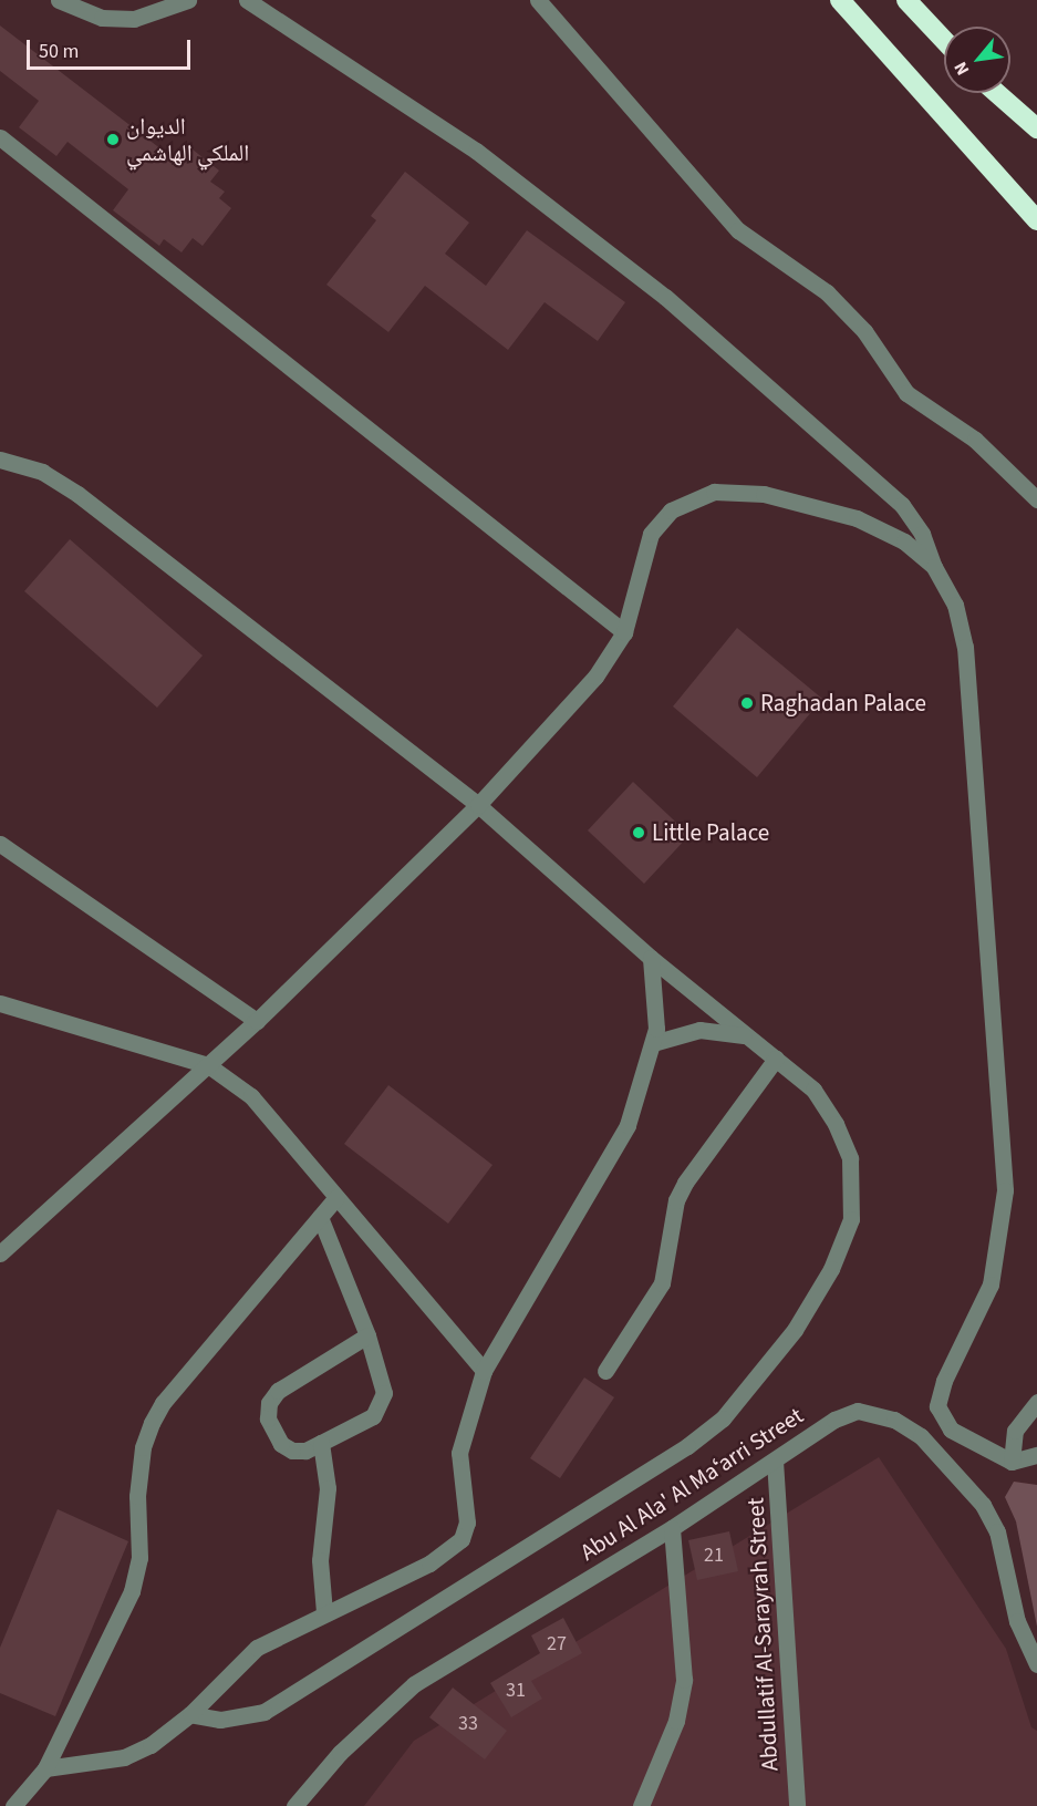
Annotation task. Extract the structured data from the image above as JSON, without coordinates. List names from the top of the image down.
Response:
{
  "streets": {
    "street": ["Abu Al Ala' Al Maʻarri Street", "Abdullatif Al-Sarayrah Street"]
  },
  "crossings": [
    ["Abu Al Ala' Al Maʻarri Street", "Abdullatif Al-Sarayrah Street"]
  ],
  "places": ["الديوان الملكي الهاشمي", "Raghadan Palace", "Little Palace"],
  "house_numbers": [
    "21",
    "27",
    "31",
    "33"
  ],
  "scale_bar": "50 m",
  "north": "bottom left"
}
